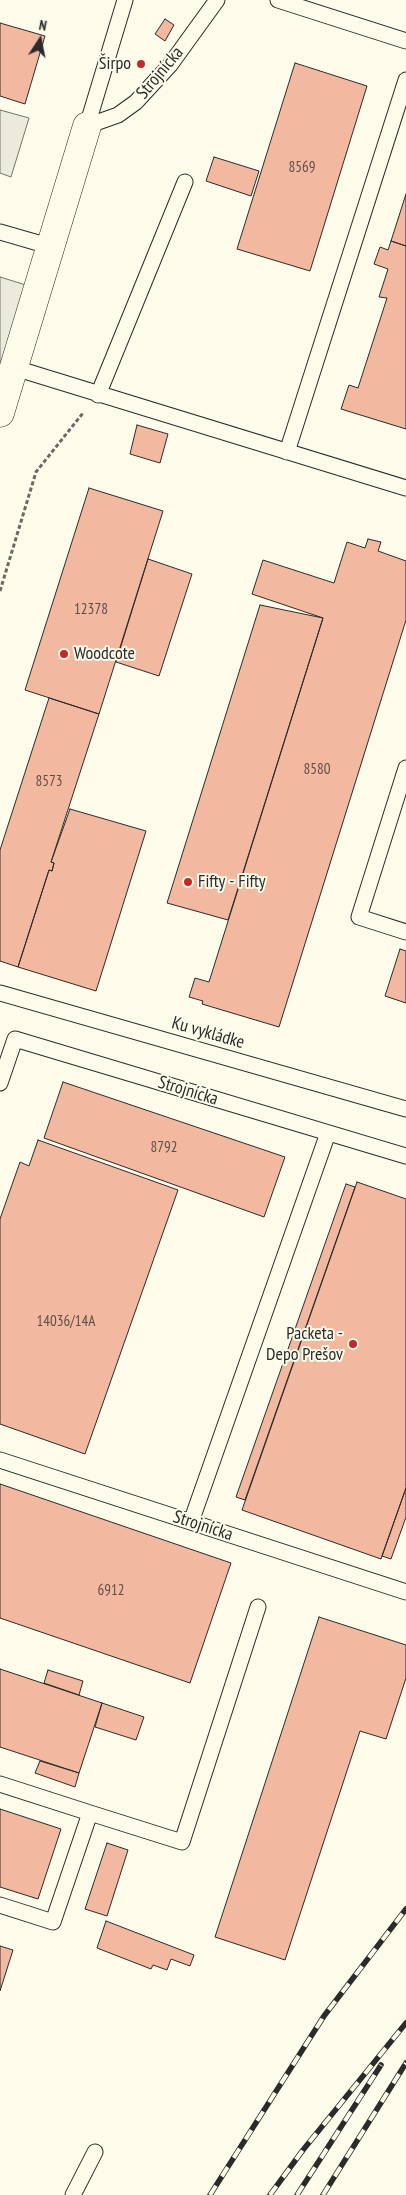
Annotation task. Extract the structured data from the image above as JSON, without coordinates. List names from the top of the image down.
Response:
{
  "streets": {
    "lane": ["Strojnícka", "Ku vykládke"]
  },
  "places": [
    "Širpo",
    "Woodcote",
    "Fifty - Fifty",
    "Packeta - Depo Prešov"
  ],
  "house_numbers": [
    "8569",
    "12378",
    "8580",
    "8573",
    "8792",
    "14036/14A",
    "6912"
  ],
  "north": "top"
}
